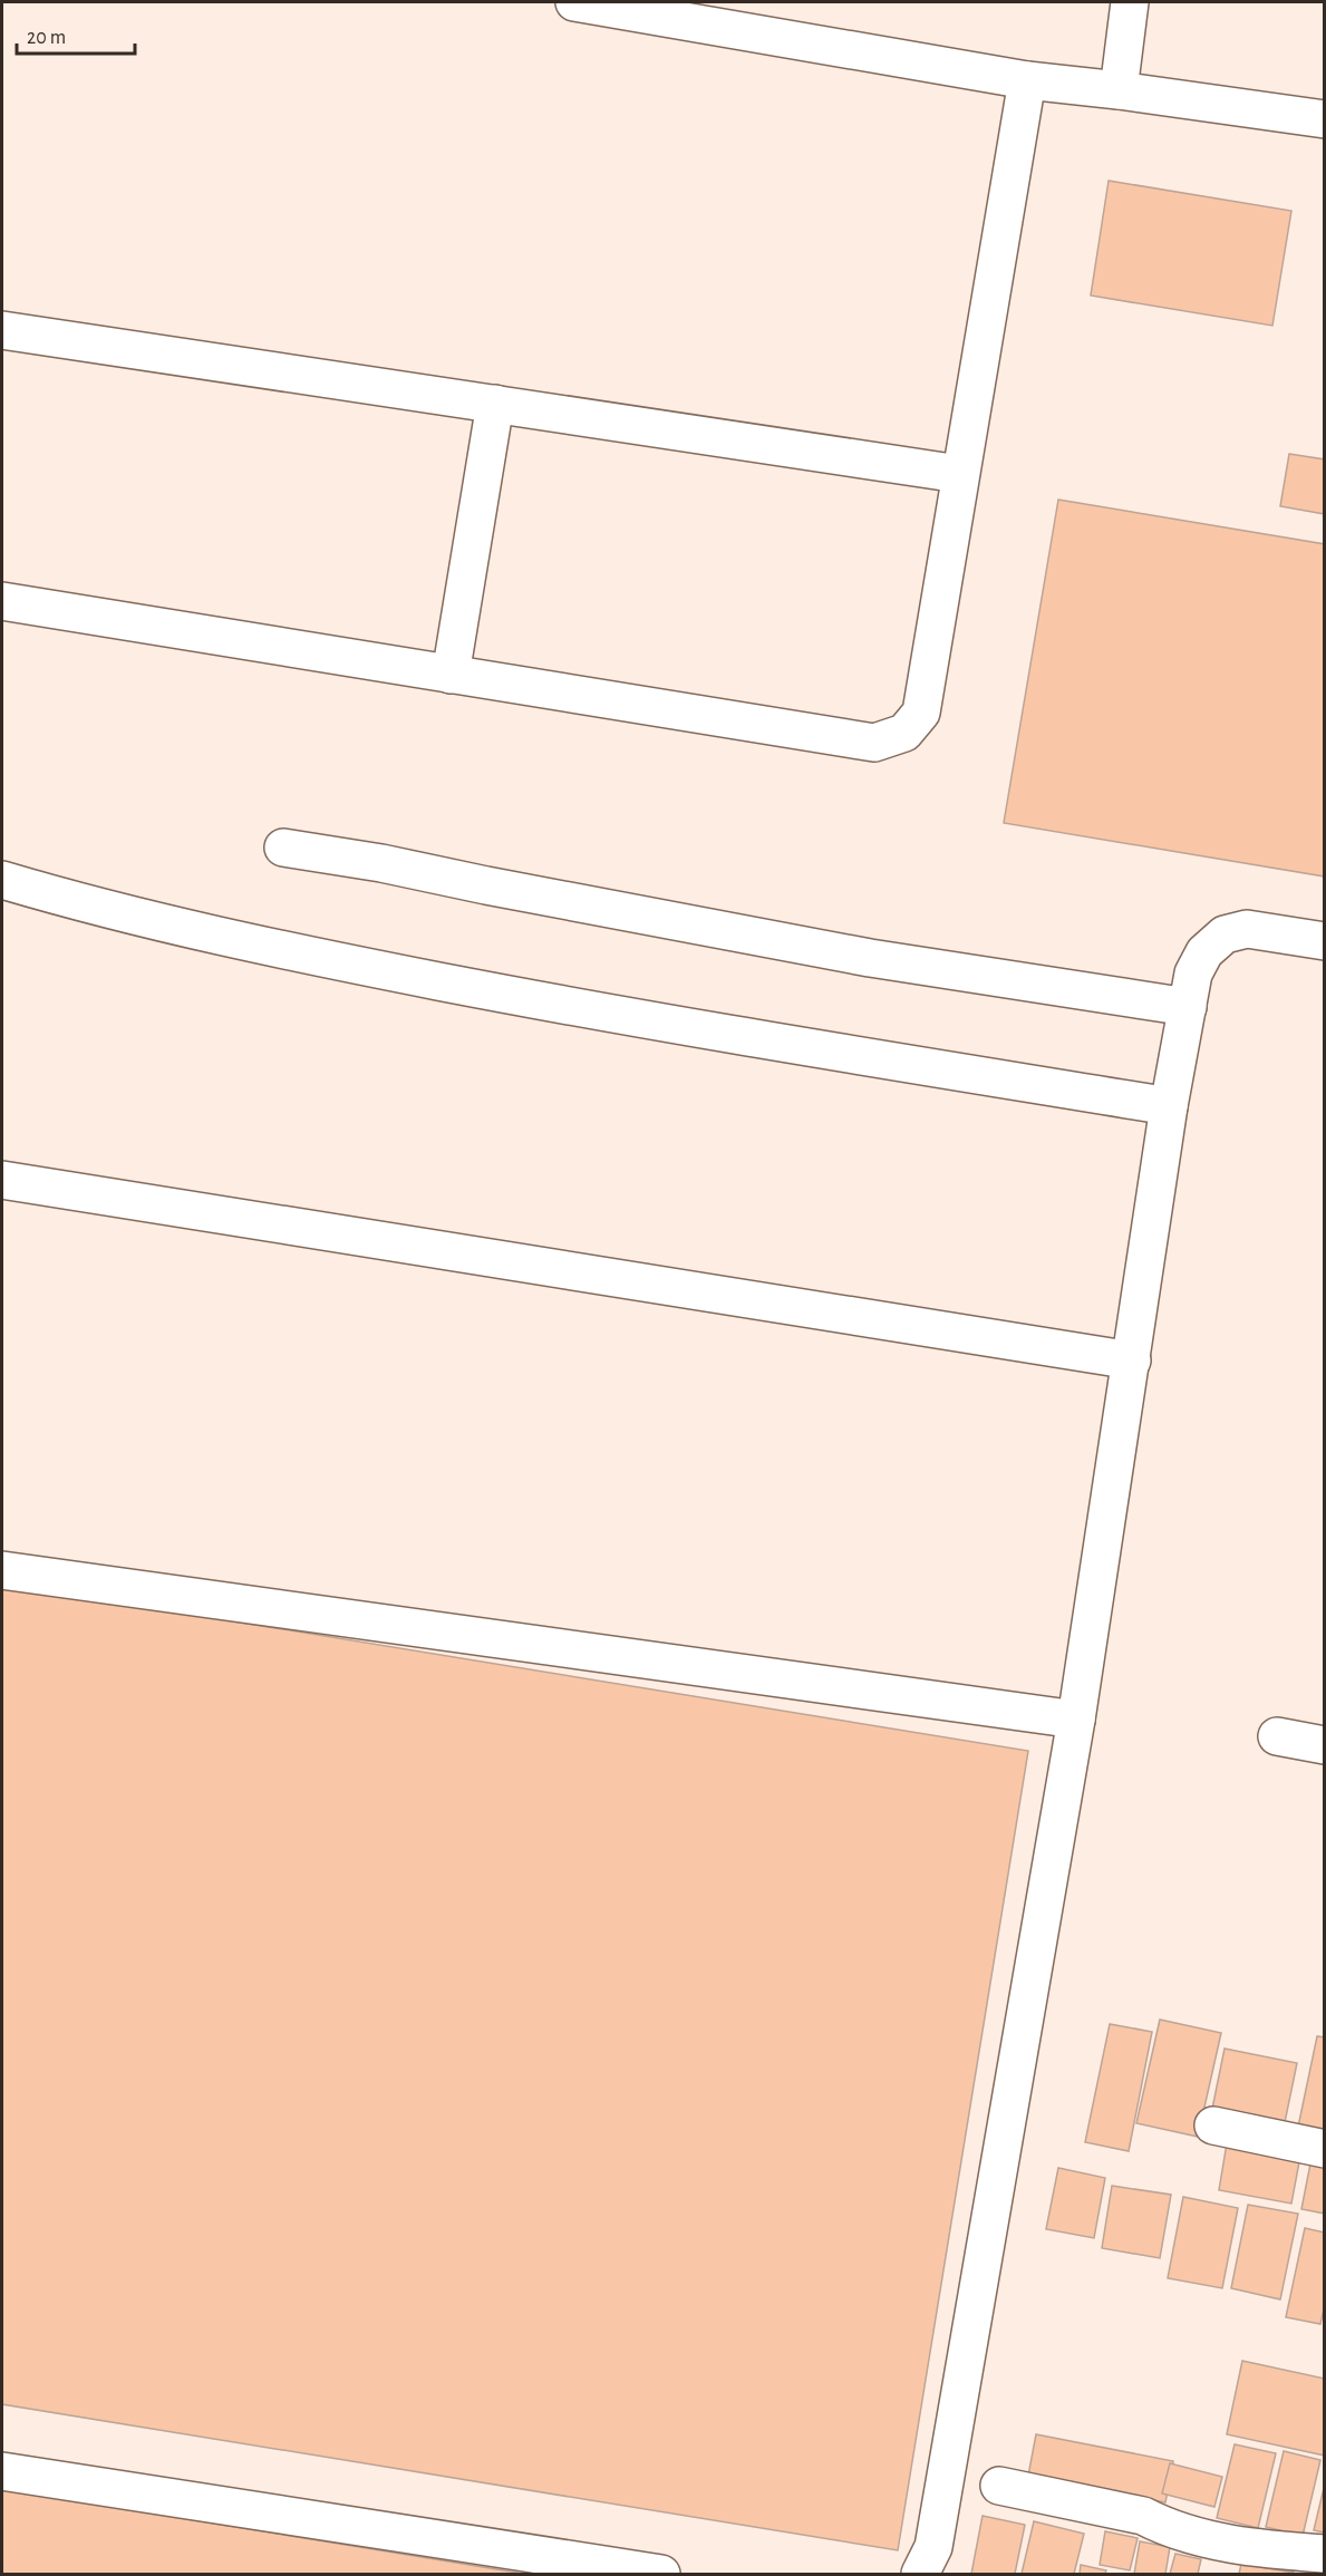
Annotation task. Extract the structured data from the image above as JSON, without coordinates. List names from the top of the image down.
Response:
{
  "scale_bar": "20 m"
}
